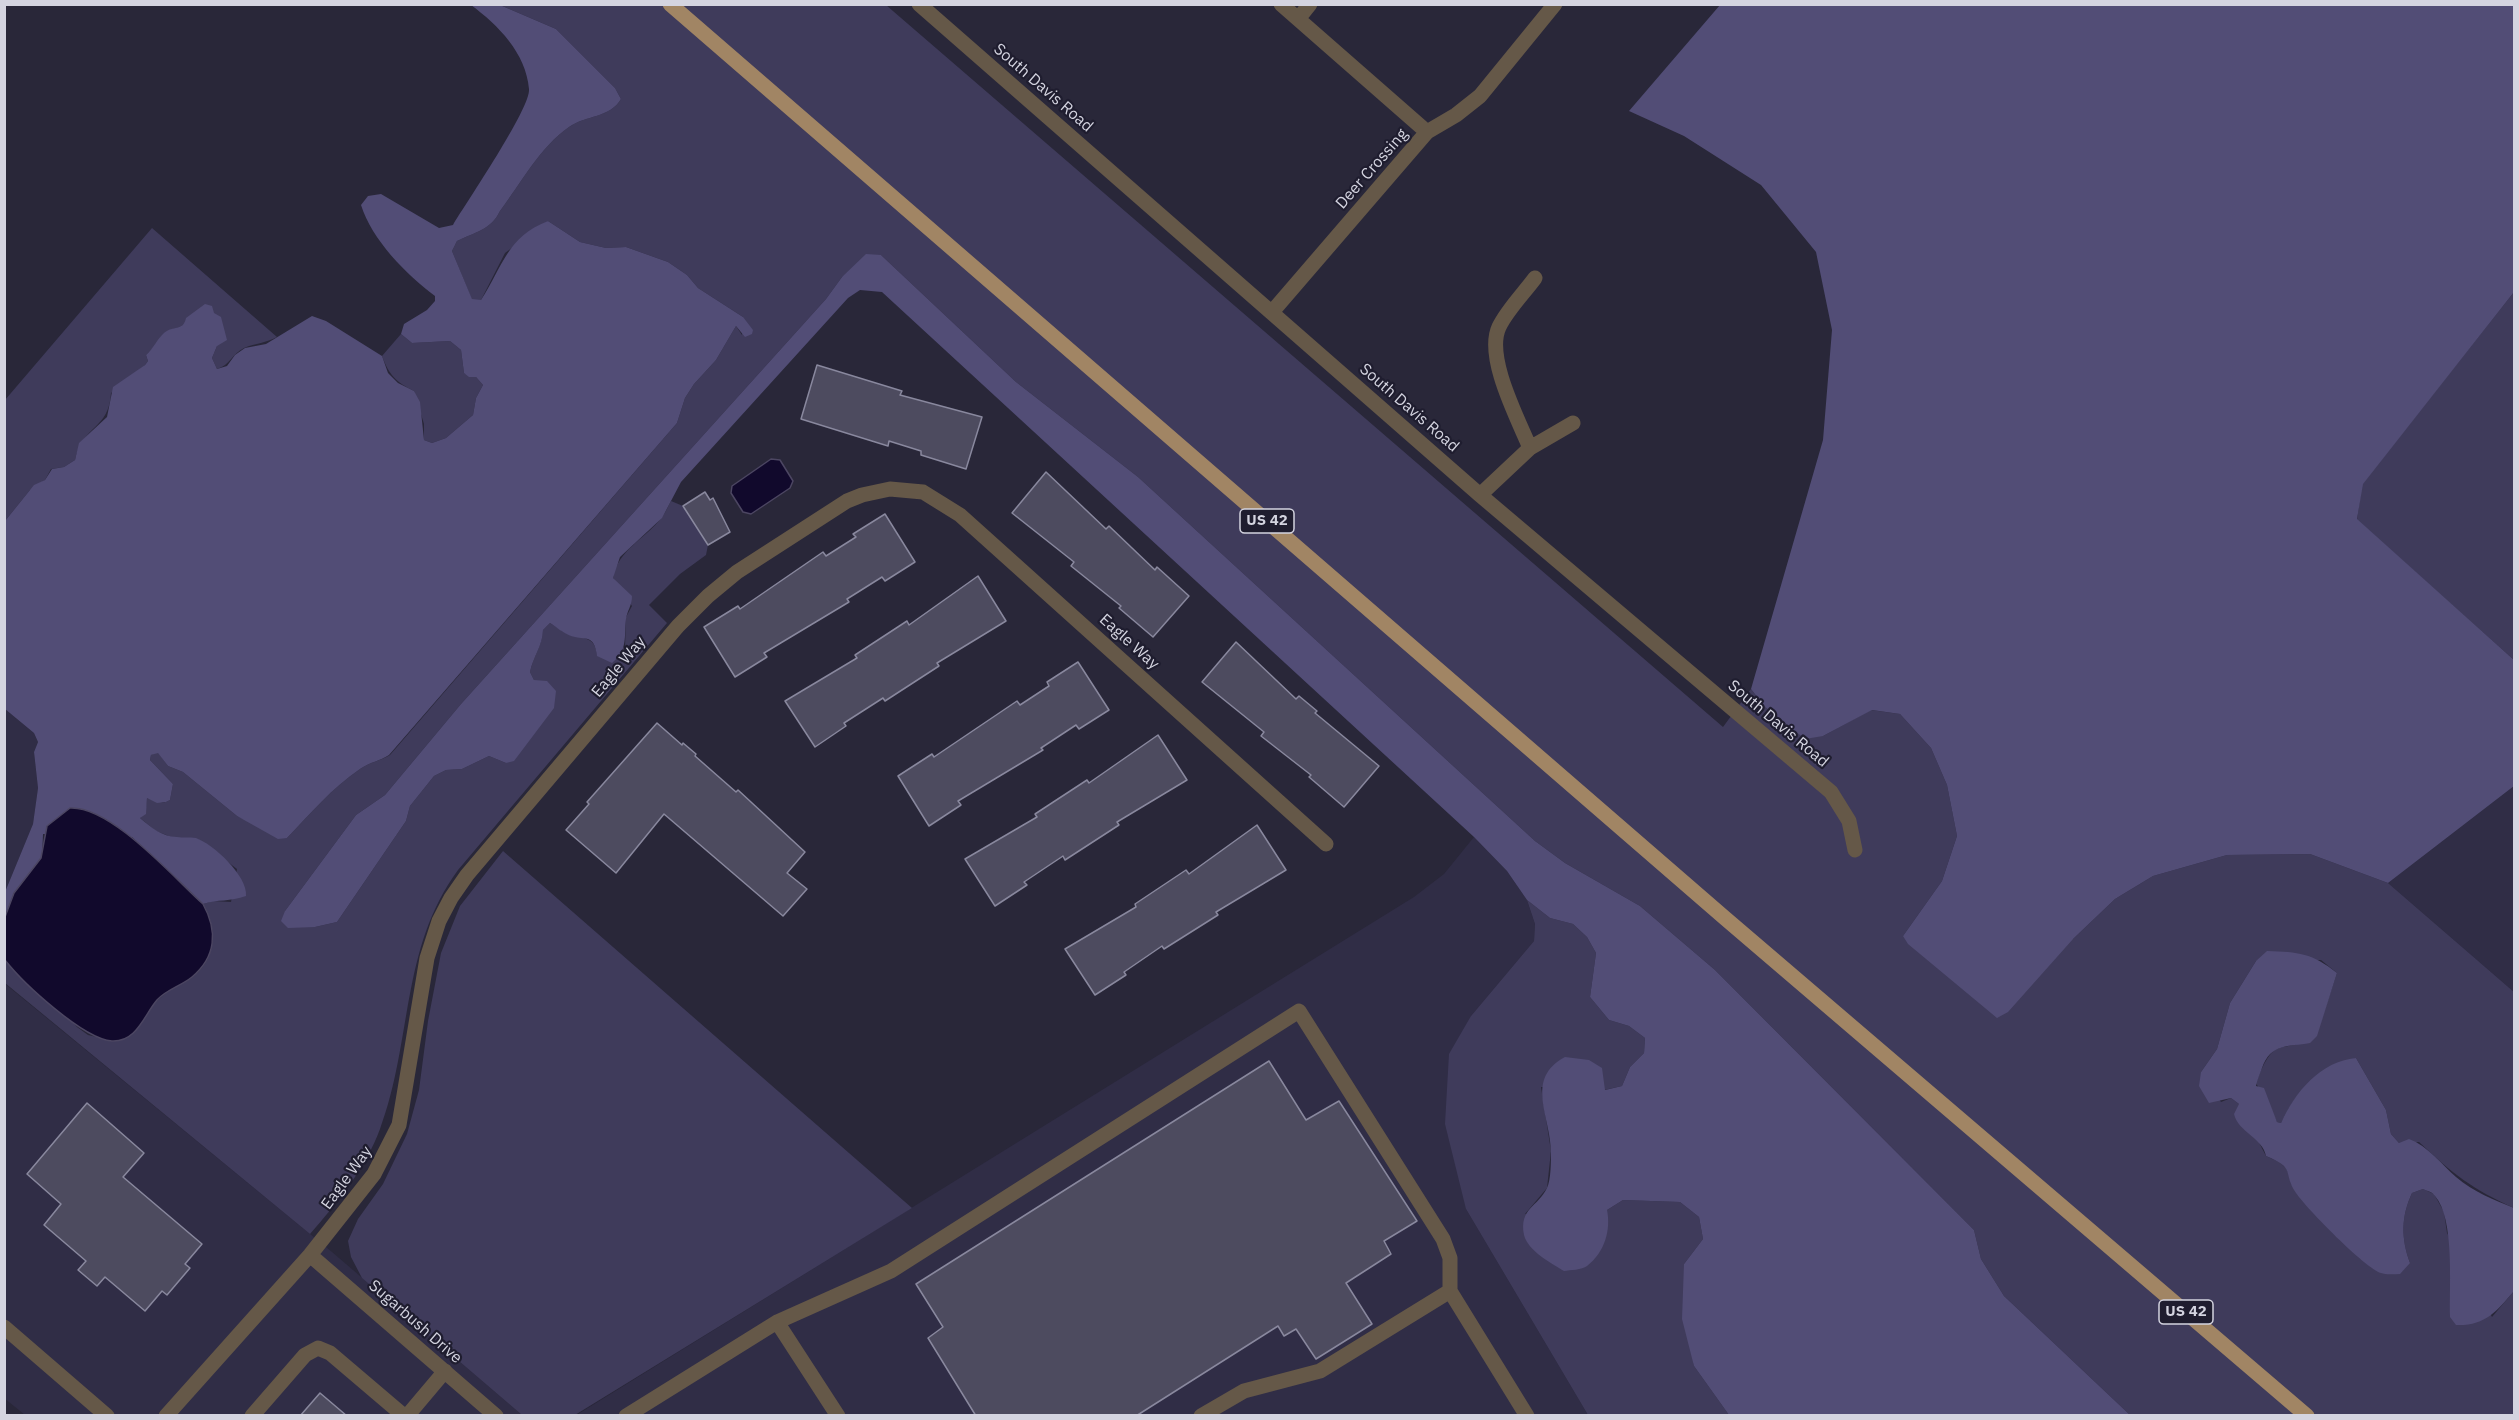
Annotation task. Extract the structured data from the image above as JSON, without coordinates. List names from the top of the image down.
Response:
{
  "streets": {
    "main road": ["US 42"],
    "street": [
      "South Davis Road",
      "Deer Crossing",
      "Eagle Way",
      "Sugarbush Drive"
    ]
  },
  "crossings": [
    ["South Davis Road", "Deer Crossing"],
    ["Eagle Way", "Sugarbush Drive"]
  ]
}
